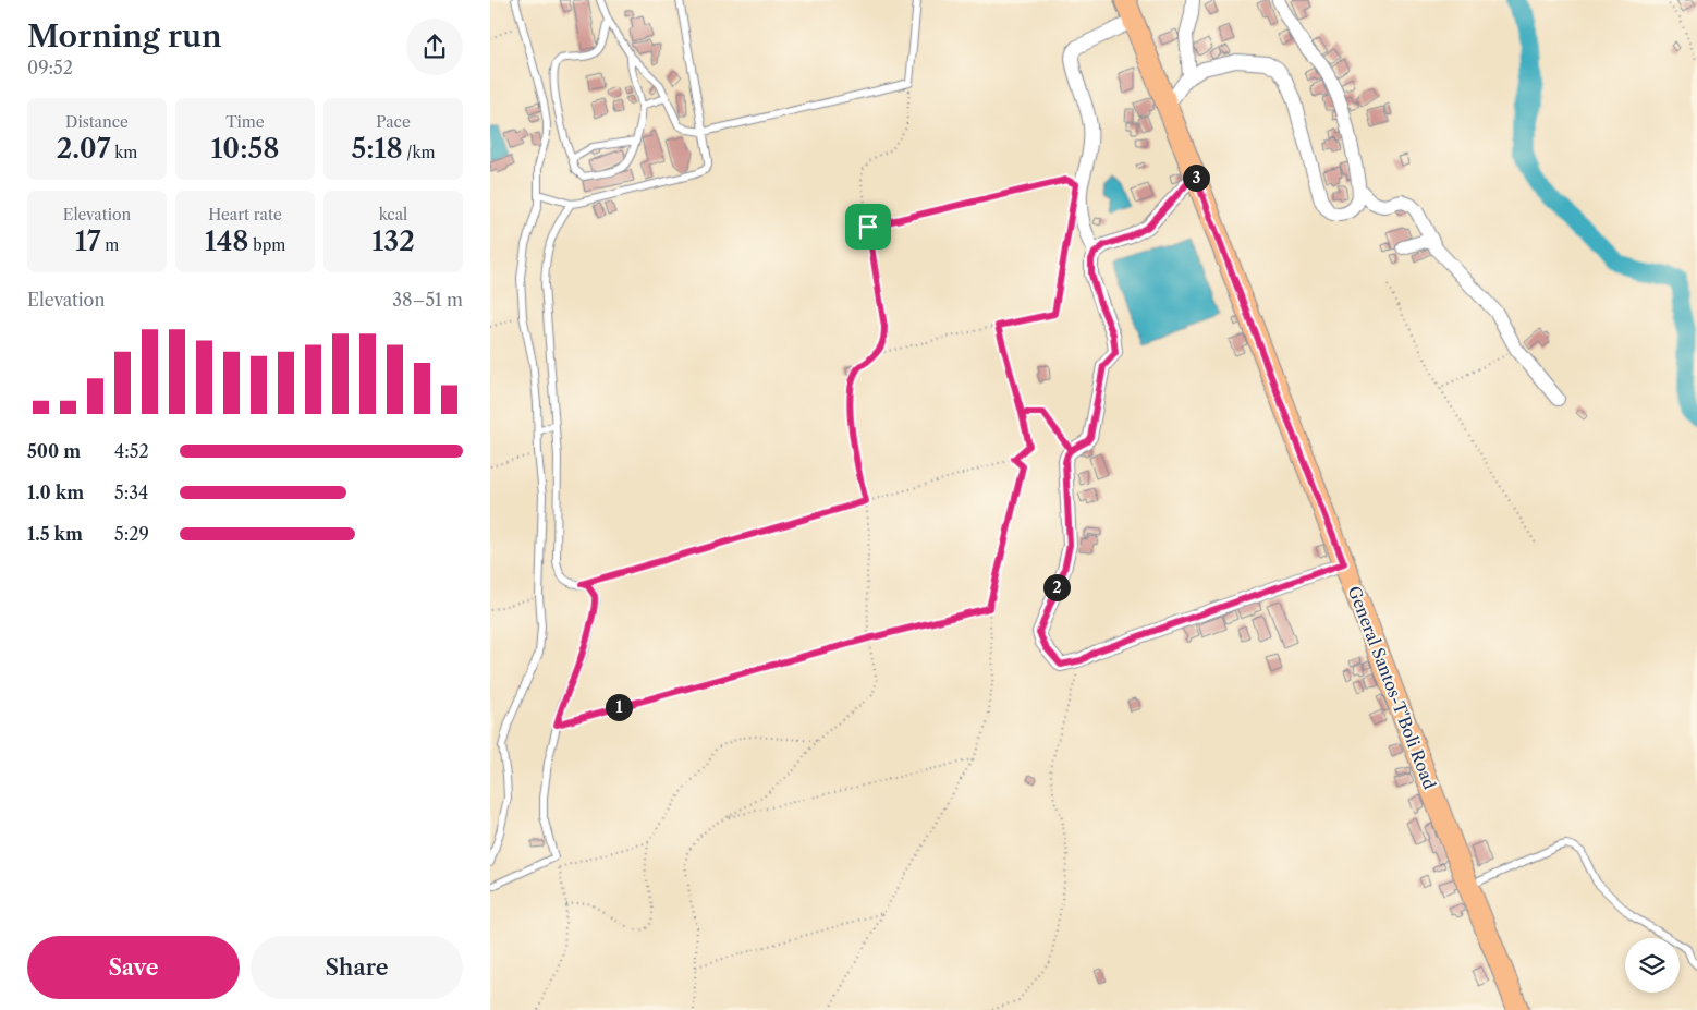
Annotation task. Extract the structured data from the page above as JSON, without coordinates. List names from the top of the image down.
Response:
{
  "streets": {
    "main road": ["General Santos-T'Boli Road"]
  },
  "page": {
    "heading": ["Morning run", "09:52"],
    "stats": [
      ["Distance", "2.07 km"],
      ["Time", "10:58"],
      ["Pace", "5:18 /km"],
      ["Elevation", "17 m"],
      ["Heart rate", "148 bpm"],
      ["kcal", "132"]
    ],
    "pins": ["3", "2", "1"],
    "chart": ["Elevation", "38–51 m"],
    "list": [
      {
        "name": "500 m",
        "note": "4:52"
      },
      {
        "name": "1.0 km",
        "note": "5:34"
      },
      {
        "name": "1.5 km",
        "note": "5:29"
      }
    ],
    "buttons": ["Save", "Share"]
  }
}
